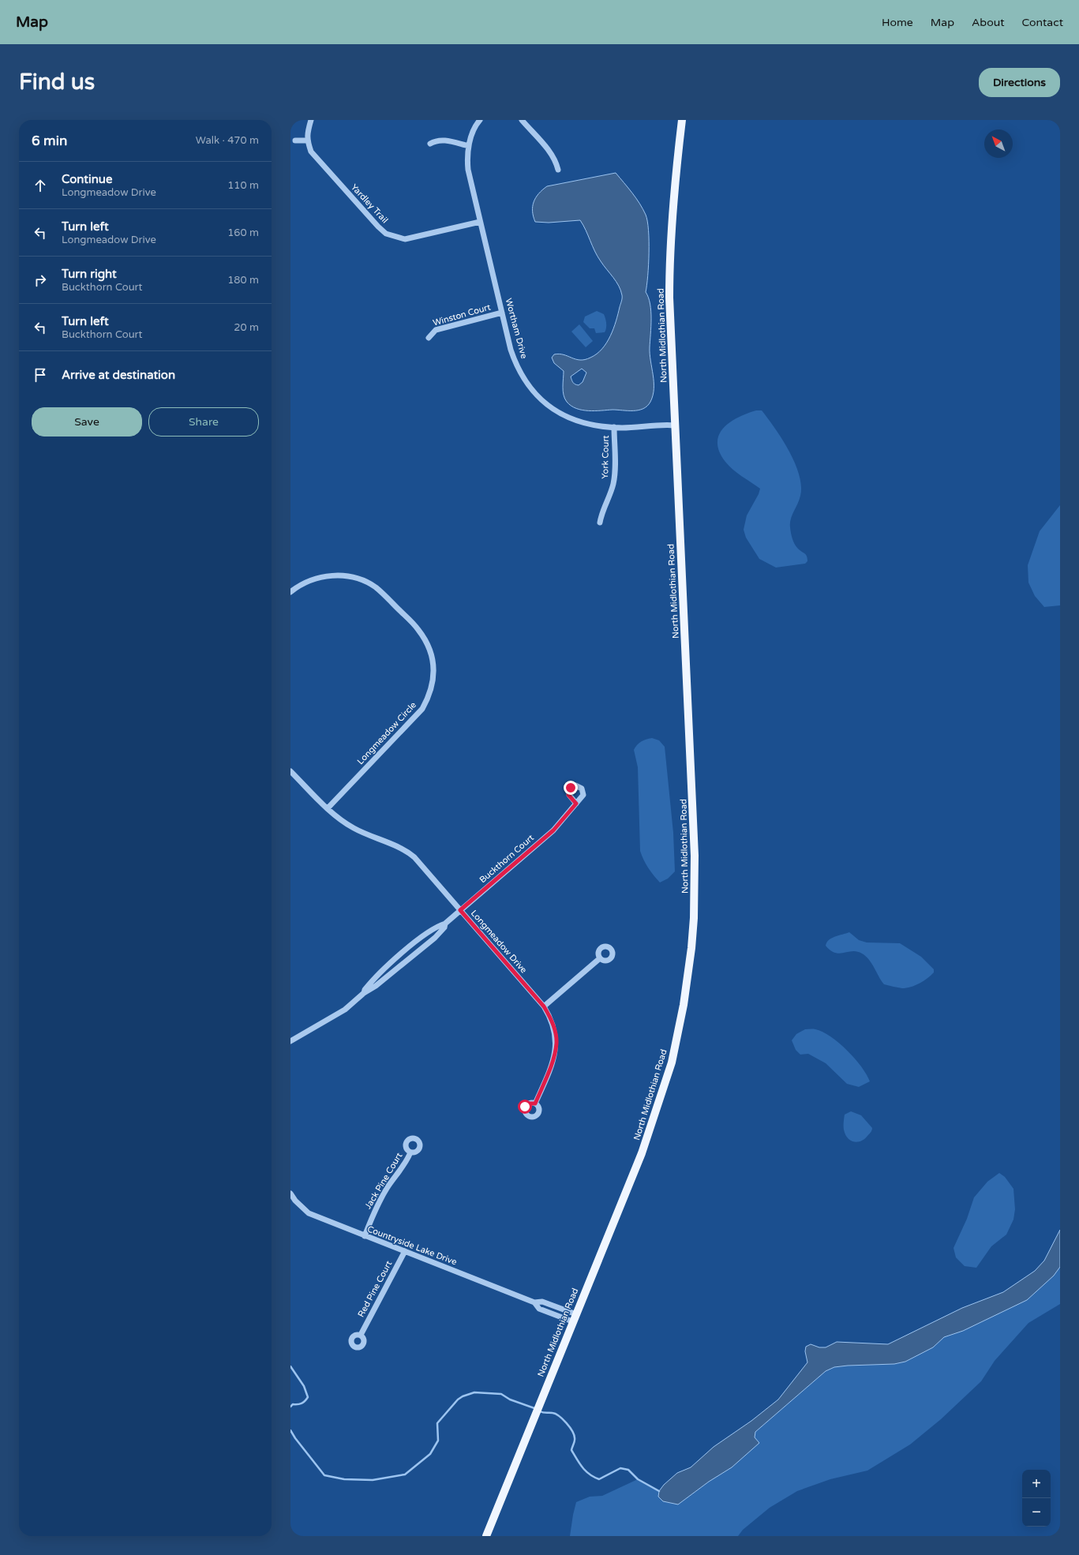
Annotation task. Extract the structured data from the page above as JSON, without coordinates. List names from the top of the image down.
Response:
{
  "streets": {
    "main road": ["North Midlothian Road"],
    "street": [
      "Yardley Trail",
      "Winston Court",
      "Wortham Drive",
      "York Court",
      "Longmeadow Circle",
      "Buckthorn Court",
      "Longmeadow Drive",
      "Jack Pine Court",
      "Countryside Lake Drive",
      "Red Pine Court"
    ]
  },
  "crossings": [
    ["Yardley Trail", "Wortham Drive"],
    ["Winston Court", "Wortham Drive"],
    ["Wortham Drive", "North Midlothian Road"],
    ["Wortham Drive", "York Court"],
    ["North Midlothian Road", "Countryside Lake Drive"],
    ["Longmeadow Circle", "Longmeadow Drive"],
    ["Buckthorn Court", "Longmeadow Drive"],
    ["Jack Pine Court", "Countryside Lake Drive"],
    ["Countryside Lake Drive", "Red Pine Court"]
  ],
  "north": "top left",
  "page": {
    "header": "Map",
    "nav": [
      "Home",
      "Map",
      "About",
      "Contact"
    ],
    "buttons": [
      "Directions",
      ["Save", "Share"]
    ],
    "title": "Find us",
    "heading": ["6 min", "Walk · 470 m"],
    "list": [
      ["Continue", "Longmeadow Drive", "110 m"],
      ["Turn left", "Longmeadow Drive", "160 m"],
      ["Turn right", "Buckthorn Court", "180 m"],
      ["Turn left", "Buckthorn Court", "20 m"],
      "Arrive at destination"
    ],
    "map_buttons": ["+", "−"]
  }
}
